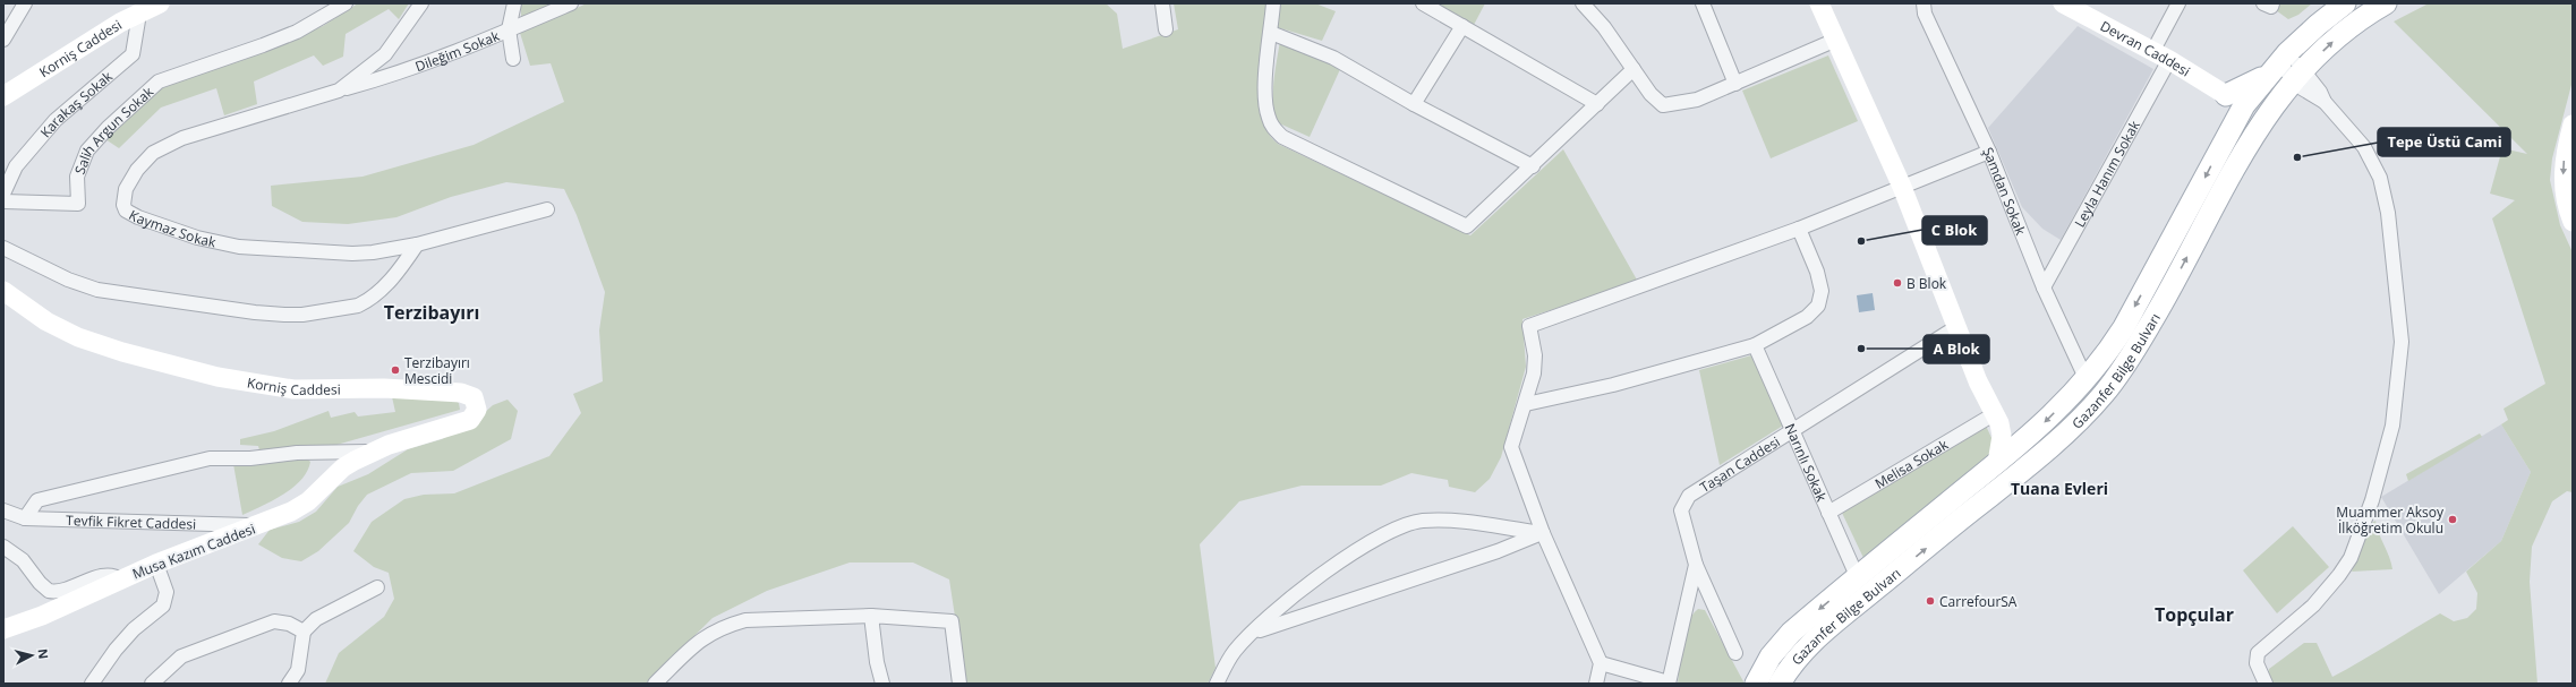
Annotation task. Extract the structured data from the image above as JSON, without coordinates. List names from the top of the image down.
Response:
{
  "streets": {
    "main road": [
      "Korniş Caddesi",
      "Devran Caddesi",
      "Gazanfer Bilge Bulvarı",
      "Musa Kazım Caddesi"
    ],
    "street": [
      "Dileğim Sokak",
      "Karakaş Sokak",
      "Salih Argun Sokak",
      "Leyla Hanım Sokak",
      "Şamdan Sokak",
      "Kaymaz Sokak",
      "Narınlı Sokak",
      "Melisa Sokak",
      "Taşan Caddesi",
      "Tevfik Fikret Caddesi"
    ]
  },
  "crossings": [
    ["Korniş Caddesi", "Karakaş Sokak"],
    ["Korniş Caddesi", "Musa Kazım Caddesi"],
    ["Devran Caddesi", "Leyla Hanım Sokak"],
    ["Dileğim Sokak", "Kaymaz Sokak"],
    ["Leyla Hanım Sokak", "Şamdan Sokak"],
    ["Şamdan Sokak", "Gazanfer Bilge Bulvarı"],
    ["Gazanfer Bilge Bulvarı", "Narınlı Sokak"],
    ["Narınlı Sokak", "Melisa Sokak"],
    ["Narınlı Sokak", "Taşan Caddesi"],
    ["Tevfik Fikret Caddesi", "Musa Kazım Caddesi"]
  ],
  "districts": ["Terzibayırı", "Tuana Evleri", "Topçular"],
  "places": [
    "Tepe Üstü Cami",
    "C Blok",
    "B Blok",
    "A Blok",
    "Terzibayırı Mescidi",
    "Muammer Aksoy İlköğretim Okulu",
    "CarrefourSA"
  ],
  "north": "right"
}
